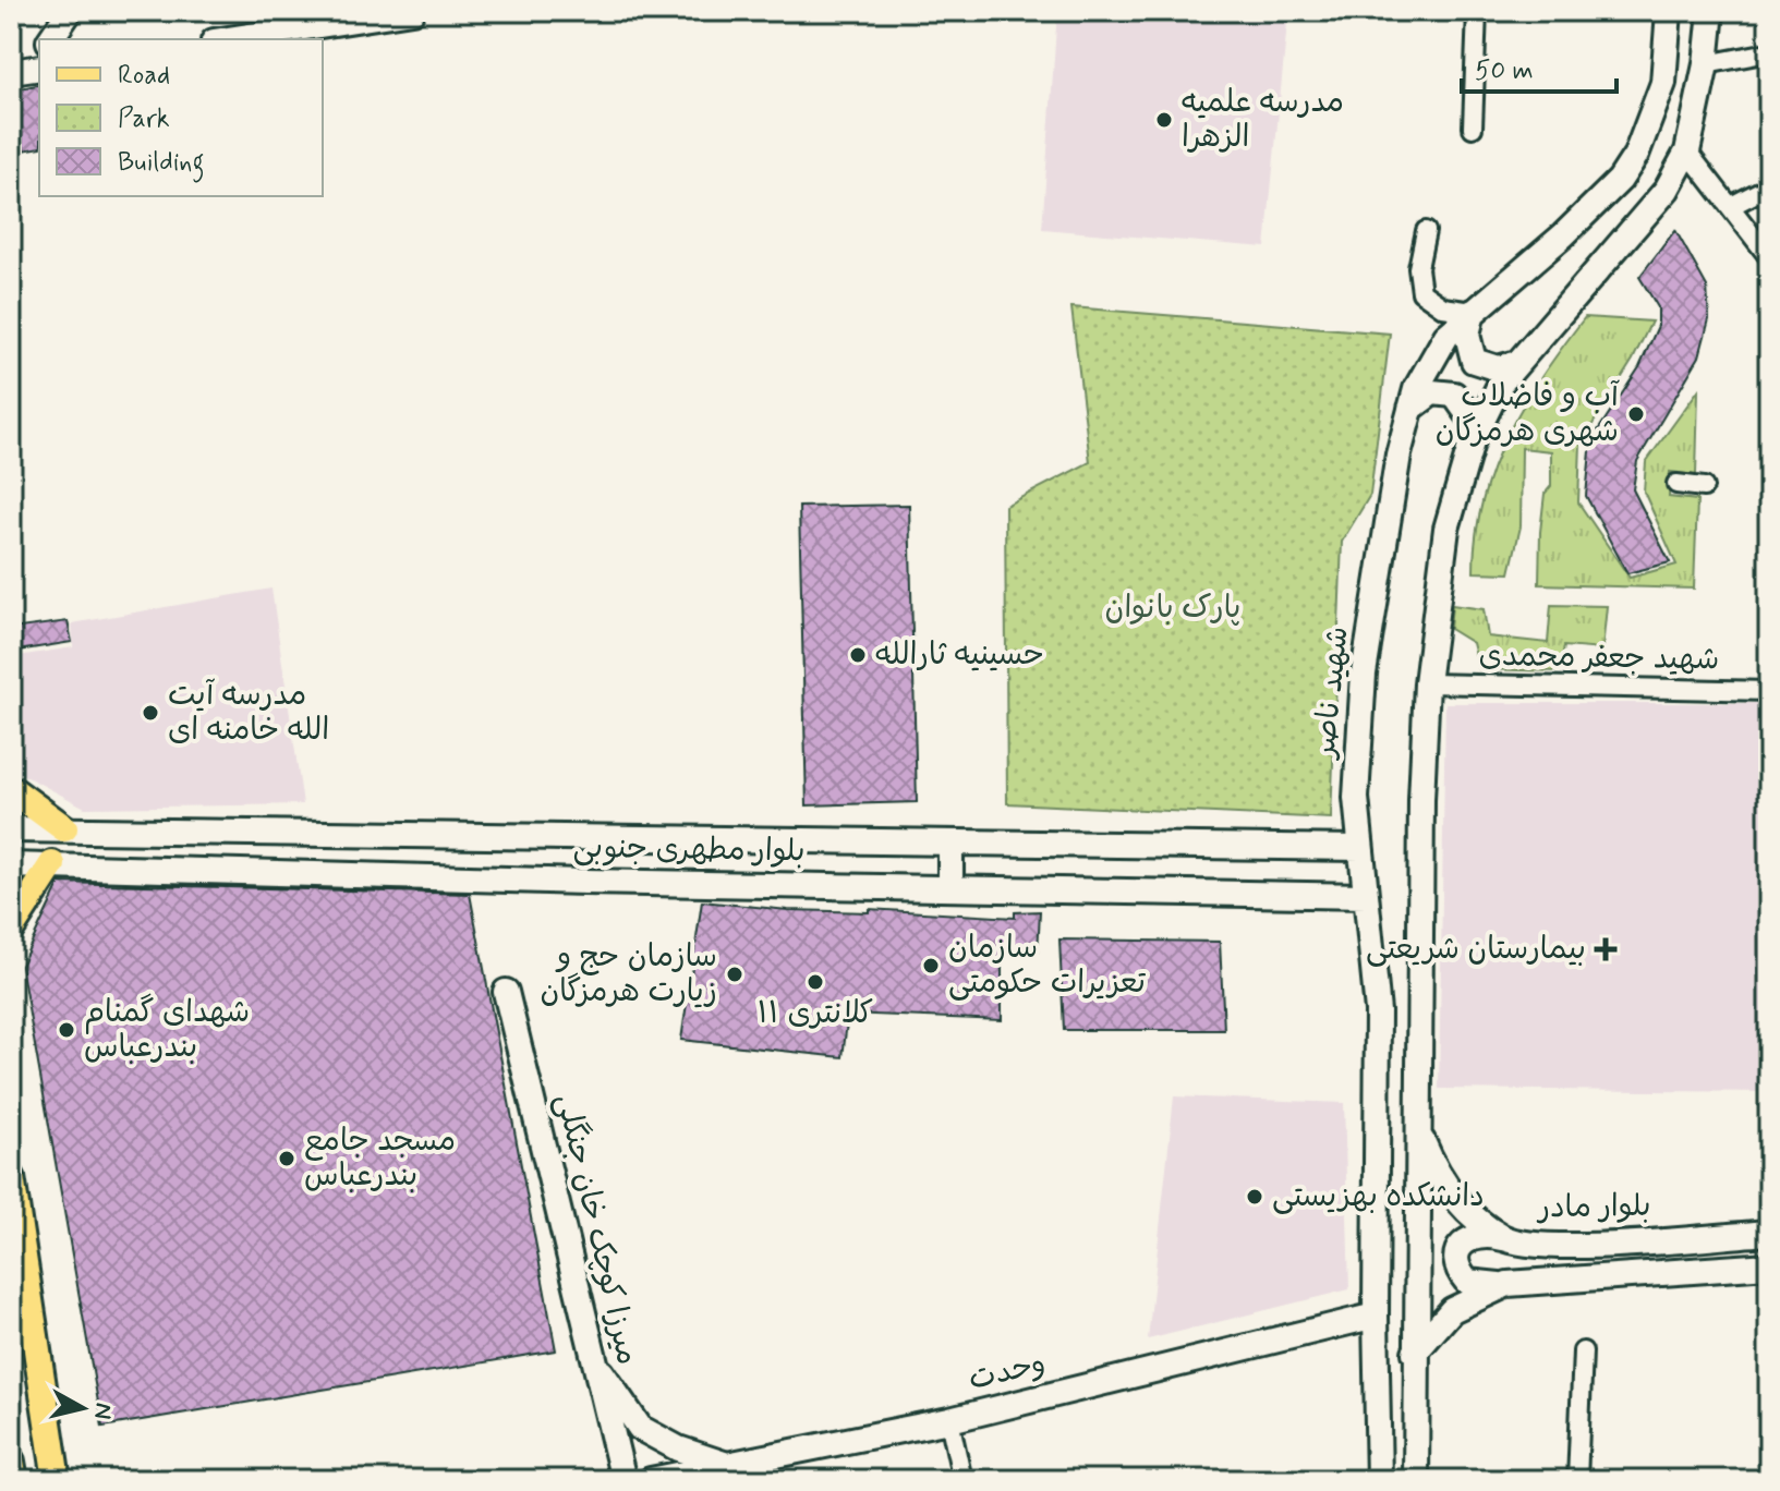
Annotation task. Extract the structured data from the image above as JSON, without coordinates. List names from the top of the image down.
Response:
{
  "streets": {
    "street": [
      "شهید جعفر محمدی",
      "شهید ناصر",
      "بلوار مطهری جنوبی",
      "بلوار مادر",
      "میرزا کوچک خان جنگلی",
      "وحدت"
    ]
  },
  "crossings": [
    ["شهید ناصر", "بلوار مطهری جنوبی"],
    ["شهید ناصر", "وحدت"]
  ],
  "parks": ["پارک بانوان"],
  "places": {
    "other": [
      "مدرسه علمیه الزهرا",
      "آب و فاضلاب شهری هرمزگان",
      "حسینیه ثارالله",
      "مدرسه آیت الله خامنه ای",
      "سازمان تعزیرات حکومتی",
      "سازمان حج و زیارت هرمزگان",
      "کلانتری ۱۱",
      "شهدای گمنام بندرعباس",
      "مسجد جامع بندرعباس",
      "دانشکده بهزیستی"
    ],
    "health": ["بیمارستان شریعتی"]
  },
  "legend": ["Road", "Park", "Building"],
  "scale_bar": "50 m",
  "north": "right"
}
